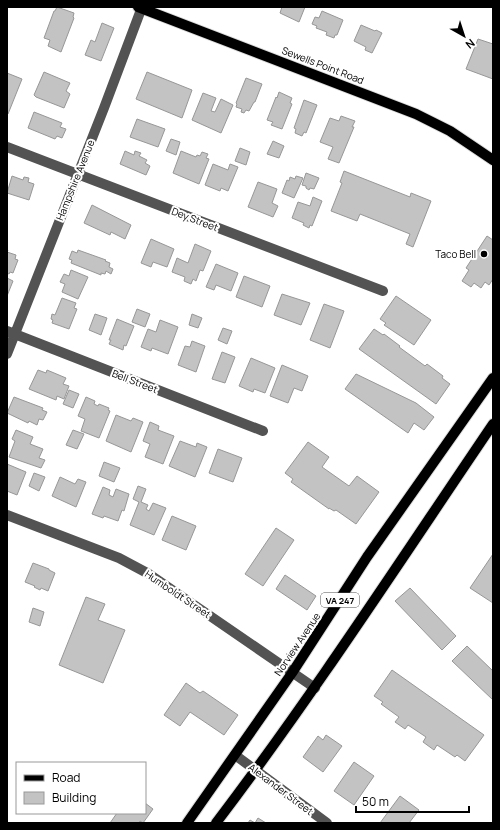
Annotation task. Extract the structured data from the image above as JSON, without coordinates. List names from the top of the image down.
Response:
{
  "streets": {
    "main road": ["Sewells Point Road", "VA 247", "Norview Avenue"],
    "street": [
      "Hampshire Avenue",
      "Dey Street",
      "Bell Street",
      "Humboldt Street",
      "Alexander Street"
    ]
  },
  "crossings": [
    ["Sewells Point Road", "Hampshire Avenue"],
    ["Hampshire Avenue", "Dey Street"],
    ["Hampshire Avenue", "Bell Street"],
    ["Humboldt Street", "VA 247"],
    ["Humboldt Street", "Norview Avenue"],
    ["VA 247", "Alexander Street"],
    ["Norview Avenue", "Alexander Street"]
  ],
  "places": ["Taco Bell"],
  "legend": ["Road", "Building"],
  "scale_bar": "50 m",
  "north": "bottom right"
}
